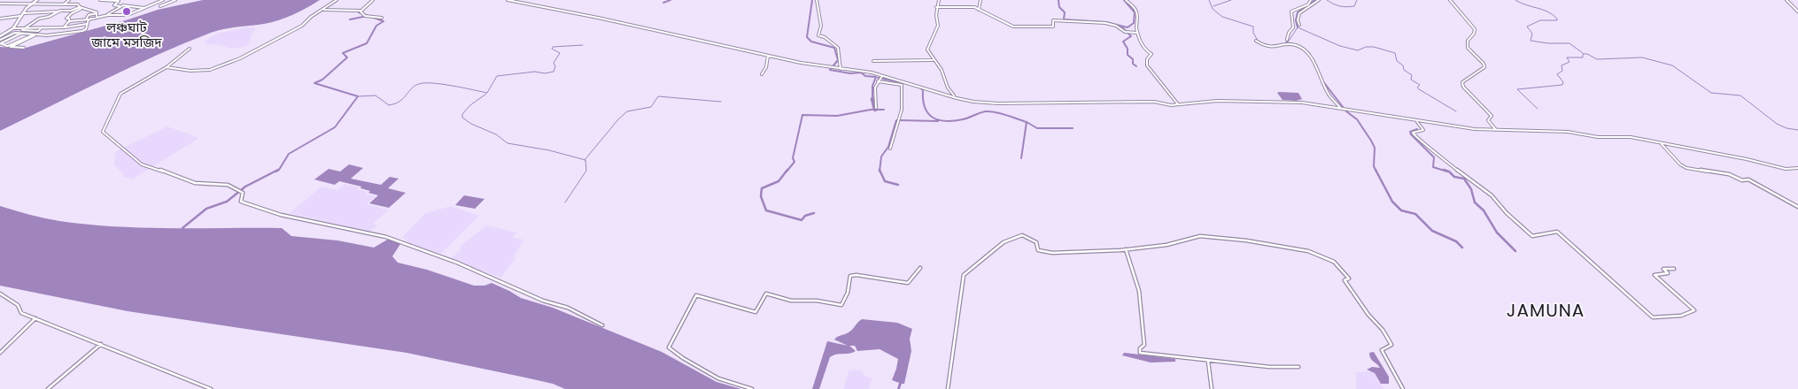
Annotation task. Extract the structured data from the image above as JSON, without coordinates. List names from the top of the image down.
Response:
{
  "districts": ["JAMUNA"],
  "places": ["লঞ্চঘাট জামে মসজিদ"]
}
